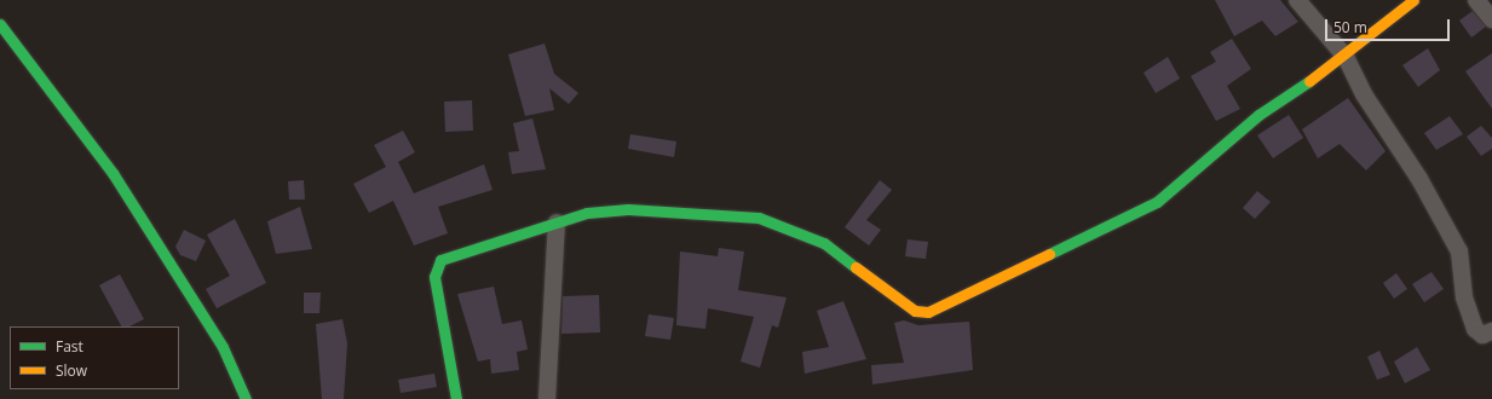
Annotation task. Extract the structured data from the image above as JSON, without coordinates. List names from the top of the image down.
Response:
{
  "legend": ["Fast", "Slow"],
  "scale_bar": "50 m"
}
